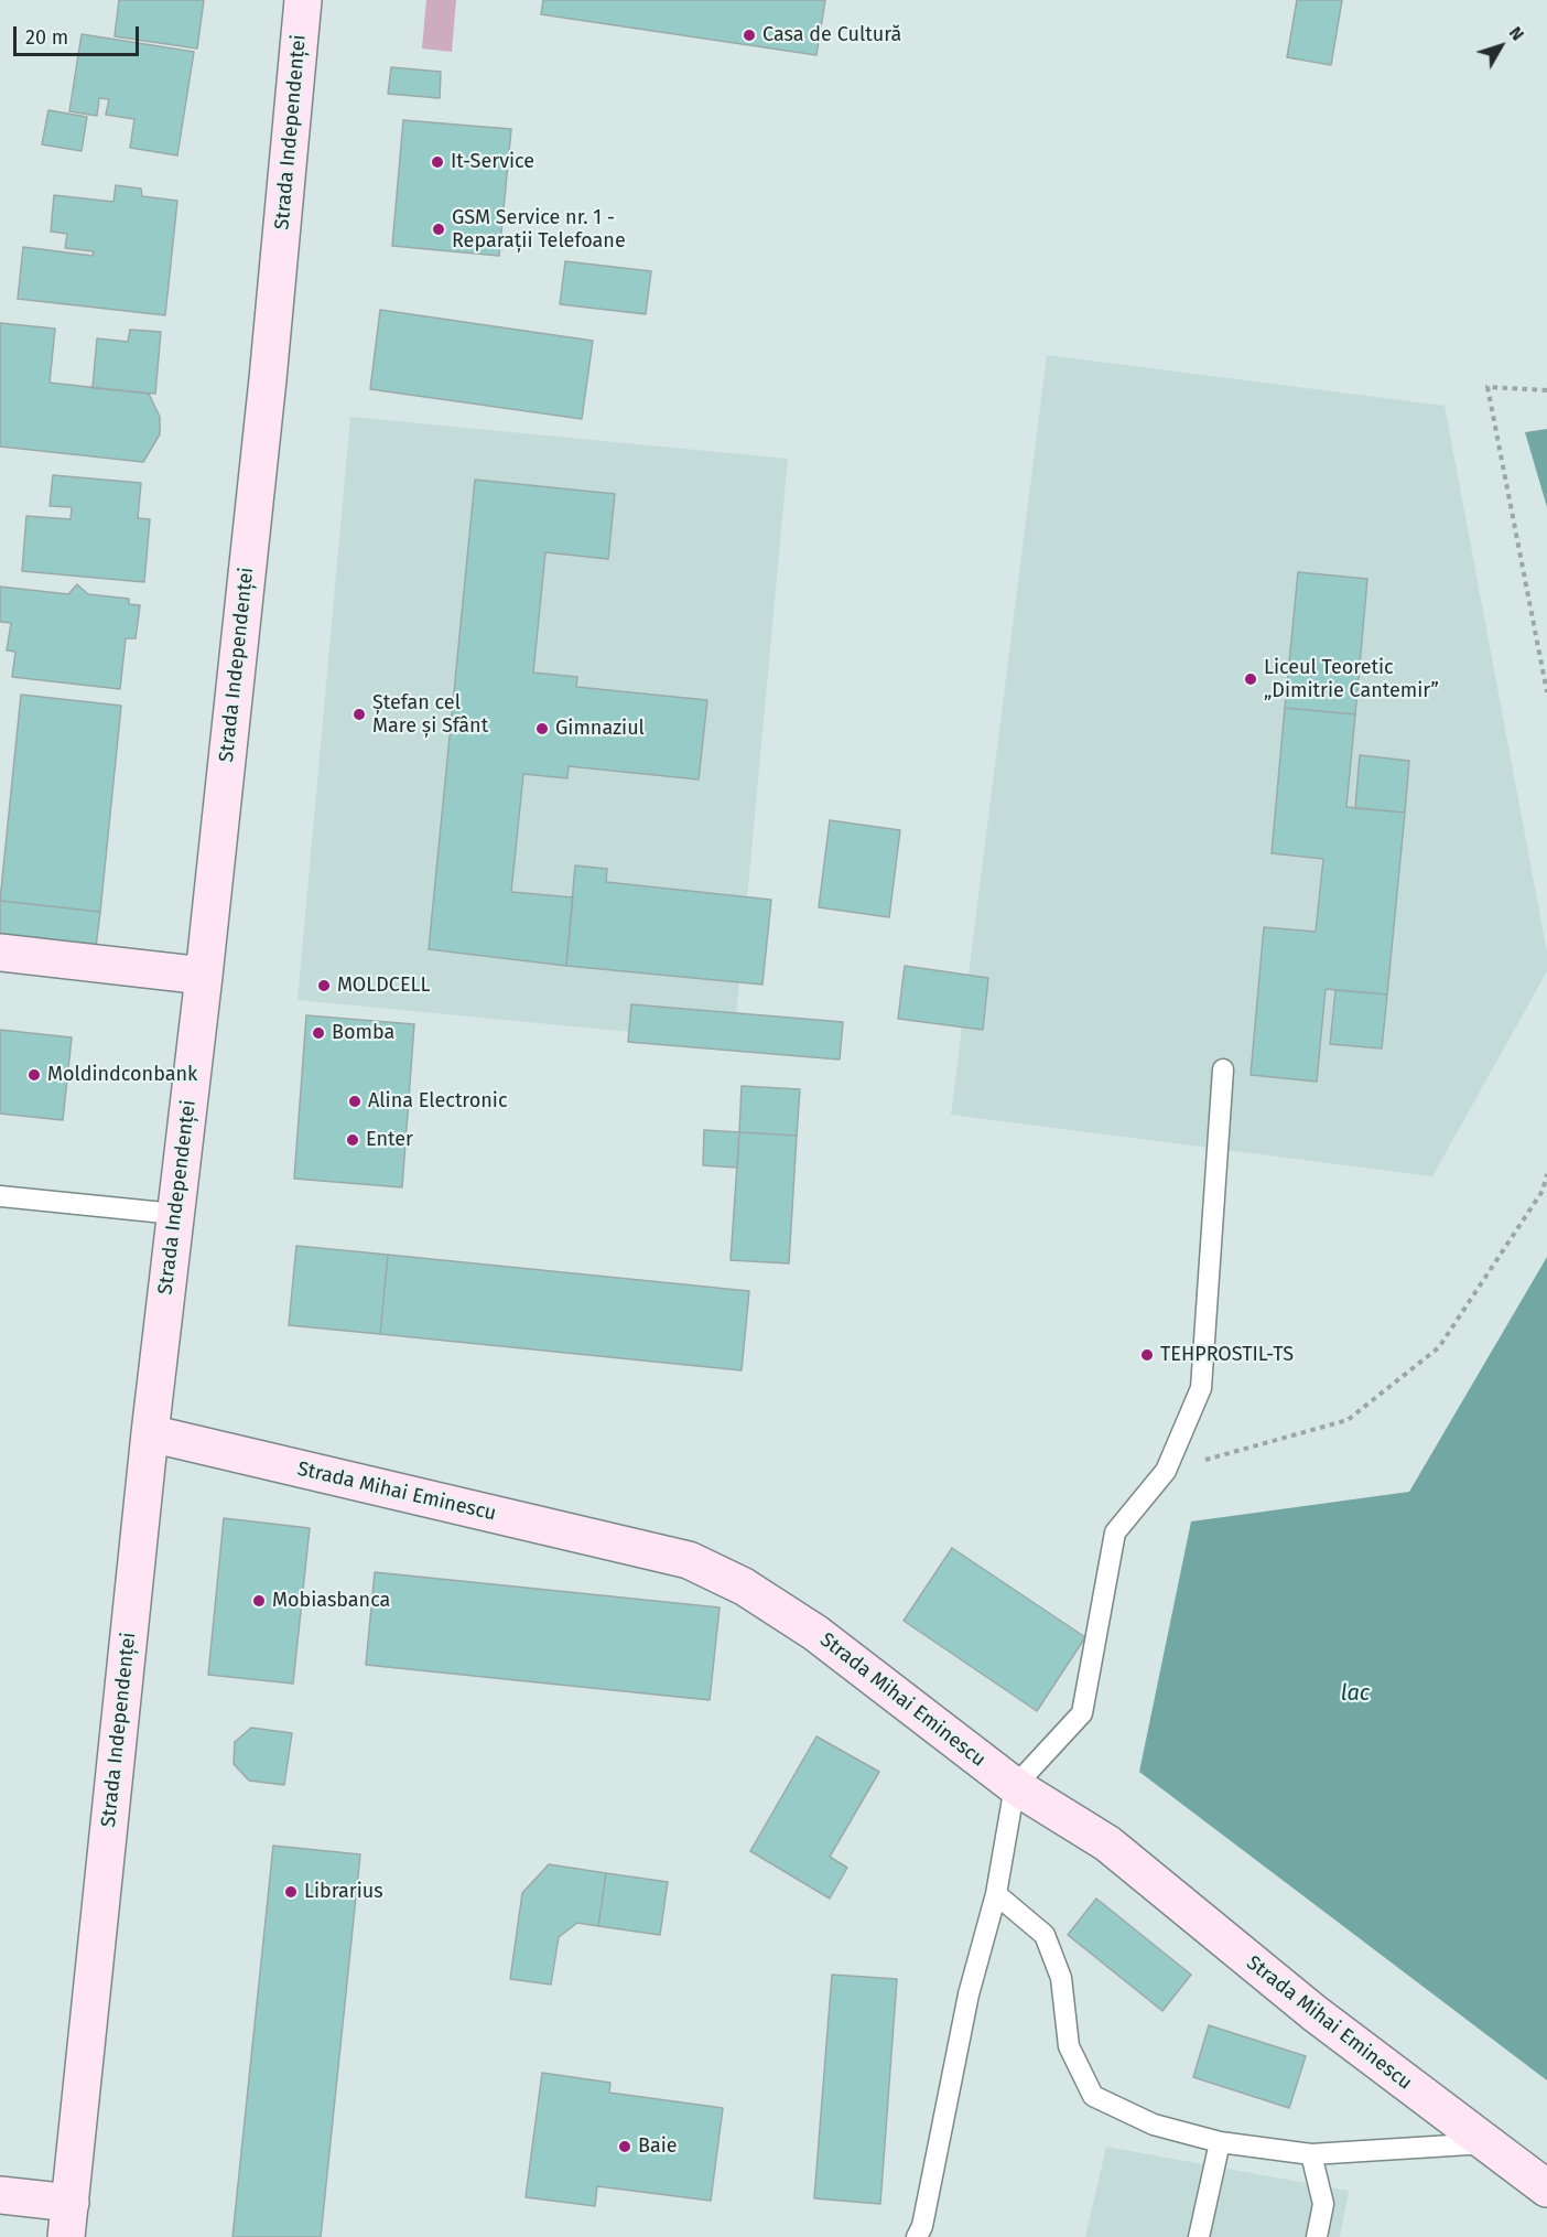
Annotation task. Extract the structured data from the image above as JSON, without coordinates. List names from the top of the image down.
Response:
{
  "streets": {
    "main road": ["Strada Independenței", "Strada Mihai Eminescu"]
  },
  "crossings": [
    ["Strada Independenței", "Strada Mihai Eminescu"]
  ],
  "water": ["lac"],
  "places": [
    "Casa de Cultură",
    "It-Service",
    "GSM Service nr. 1 - Reparații Telefoane",
    "Liceul Teoretic „Dimitrie Cantemir”",
    "Ștefan cel Mare și Sfânt",
    "Gimnaziul",
    "MOLDCELL",
    "Bomba",
    "Moldindconbank",
    "Alina Electronic",
    "Enter",
    "TEHPROSTIL-TS",
    "Mobiasbanca",
    "Librarius",
    "Baie"
  ],
  "scale_bar": "20 m",
  "north": "top right"
}
